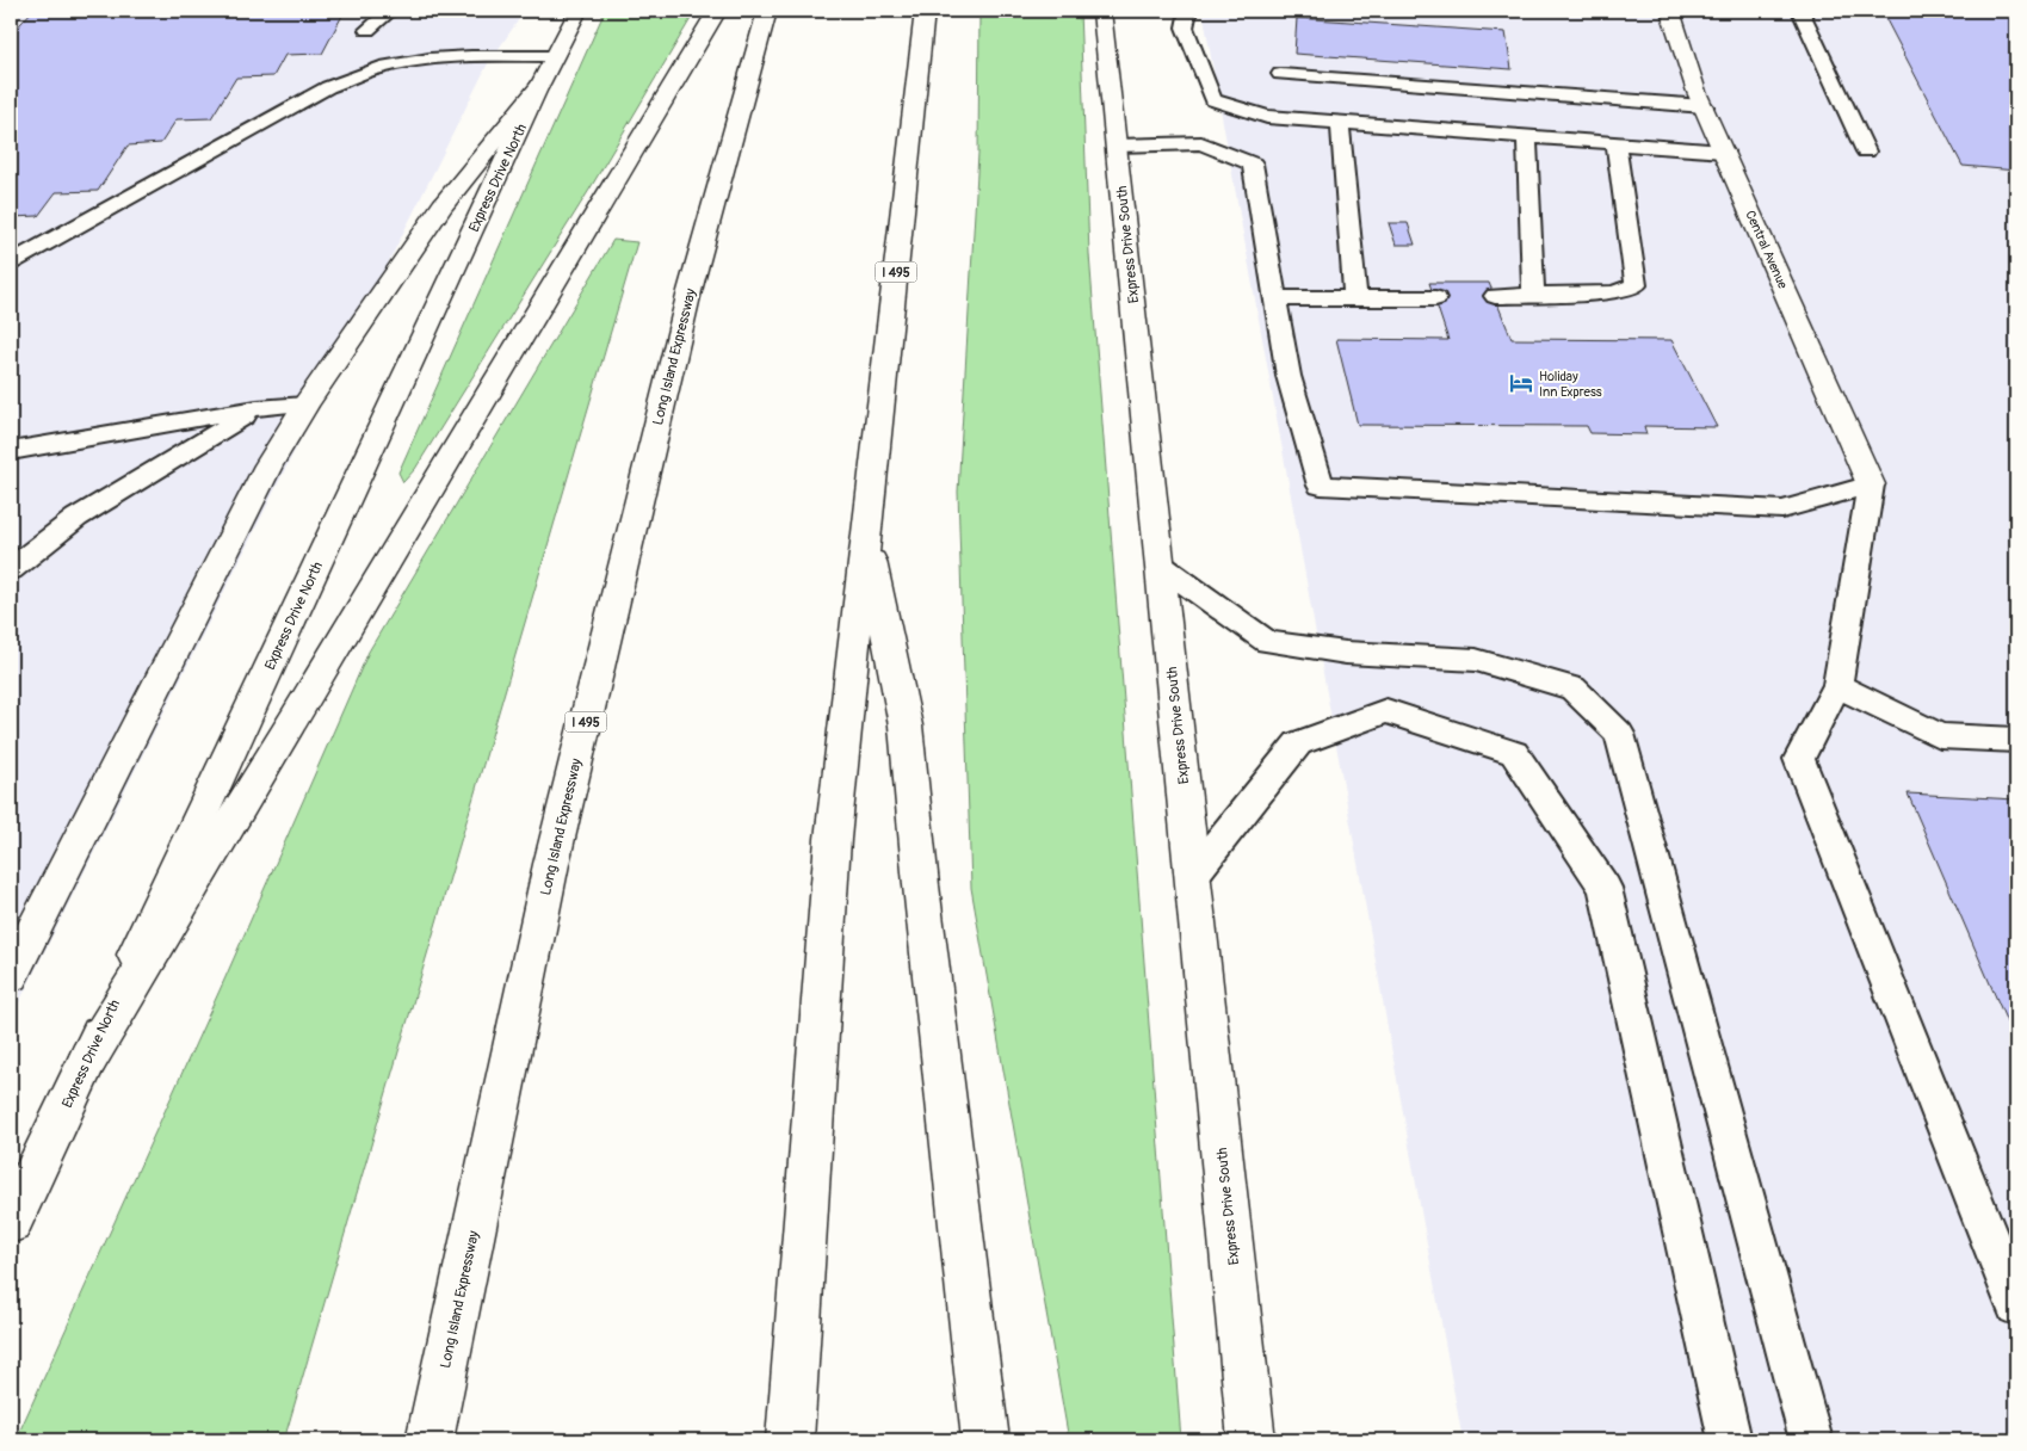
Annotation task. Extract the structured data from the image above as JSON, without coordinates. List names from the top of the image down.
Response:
{
  "streets": {
    "main road": [
      "Express Drive North",
      "Express Drive South",
      "Central Avenue",
      "I 495",
      "Long Island Expressway"
    ]
  },
  "places": {
    "hotel": ["Holiday Inn Express"]
  }
}
